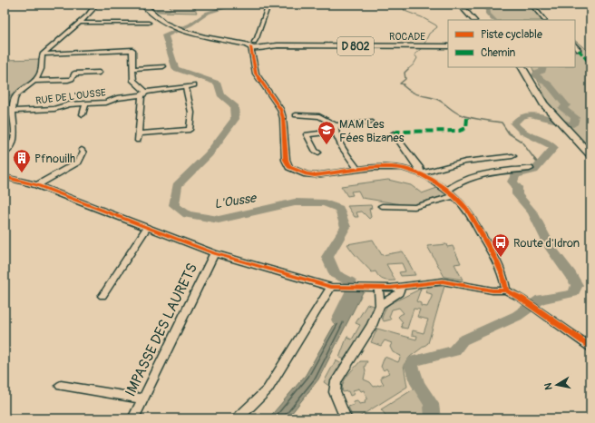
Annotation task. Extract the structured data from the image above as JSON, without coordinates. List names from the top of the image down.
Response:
{
  "streets": {
    "main road": ["ROCADE", "D 802"],
    "street": ["RUE DE L'OUSSE", "IMPASSE DES LAURETS"]
  },
  "crossings": [
    ["ROCADE", "D 802"]
  ],
  "water": ["L'Ousse"],
  "places": {
    "school or university": ["MAM Les Fées Bizanes"],
    "building": ["Pfnouilh"],
    "bus stop": ["Route d'Idron"]
  },
  "legend": ["Piste cyclable", "Chemin"],
  "north": "left"
}
